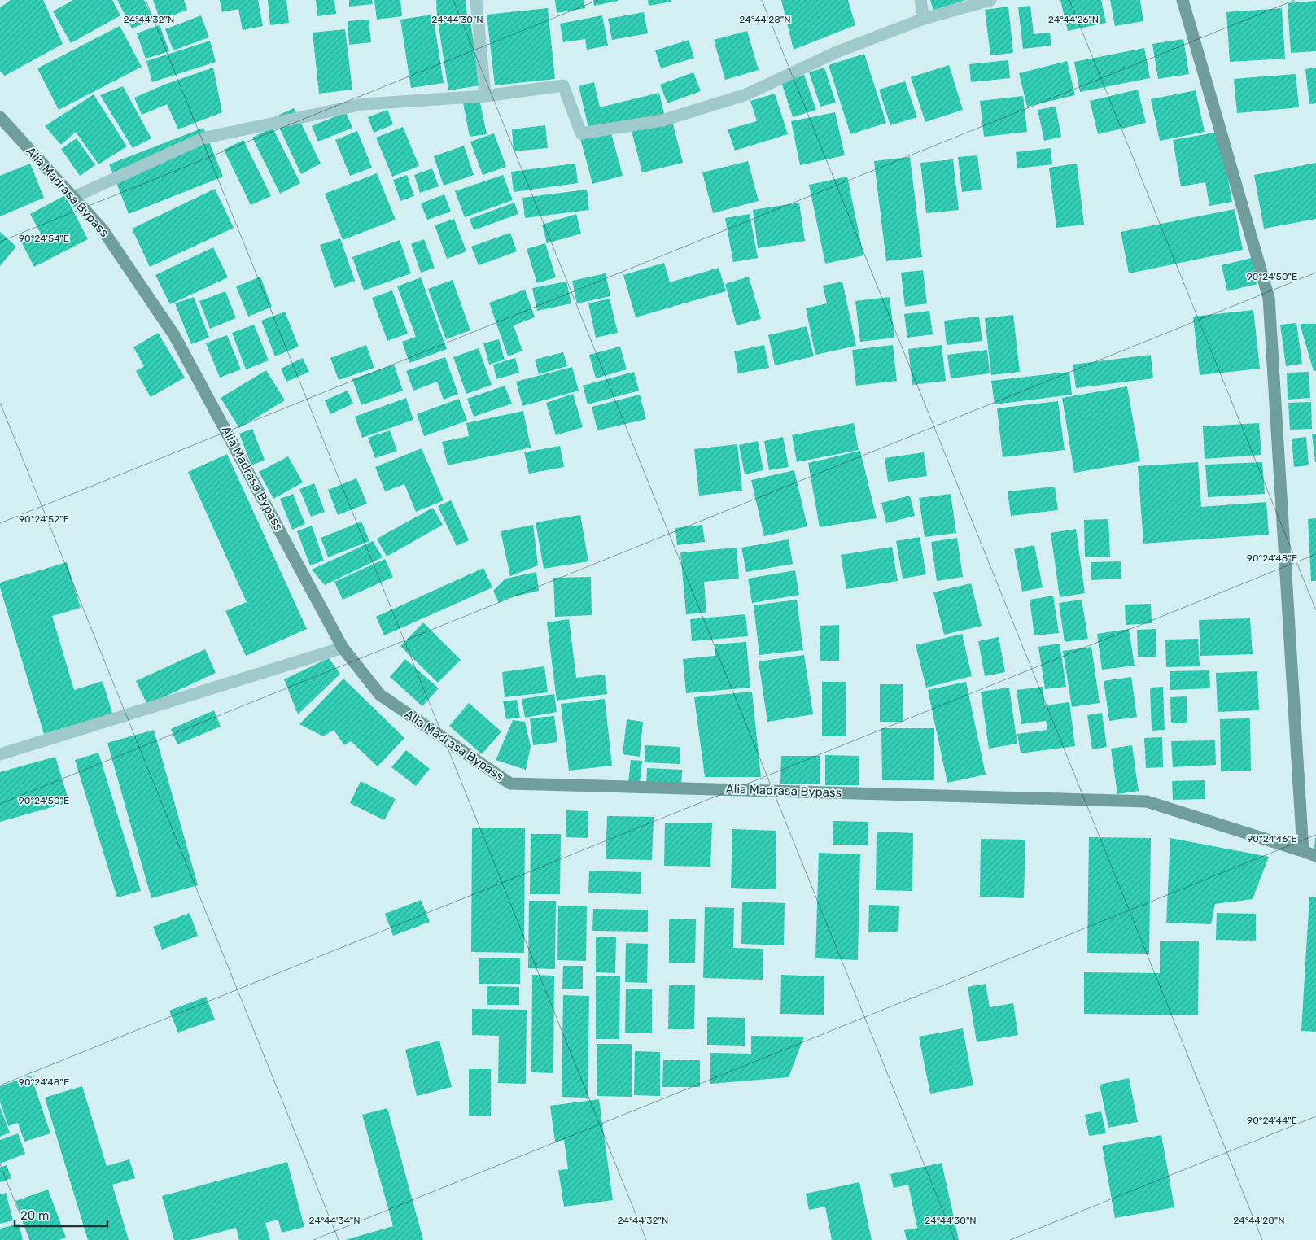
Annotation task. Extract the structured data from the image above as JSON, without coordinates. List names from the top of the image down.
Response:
{
  "streets": {
    "street": ["Alia Madrasa Bypass"]
  },
  "scale_bar": "20 m",
  "coordinates": [
    "24°44'32\"N",
    "24°44'30\"N",
    "24°44'28\"N",
    "24°44'26\"N",
    "90°24'54\"E",
    "90°24'50\"E",
    "90°24'52\"E",
    "90°24'48\"E",
    "90°24'46\"E",
    "90°24'44\"E",
    "24°44'34\"N"
  ]
}
